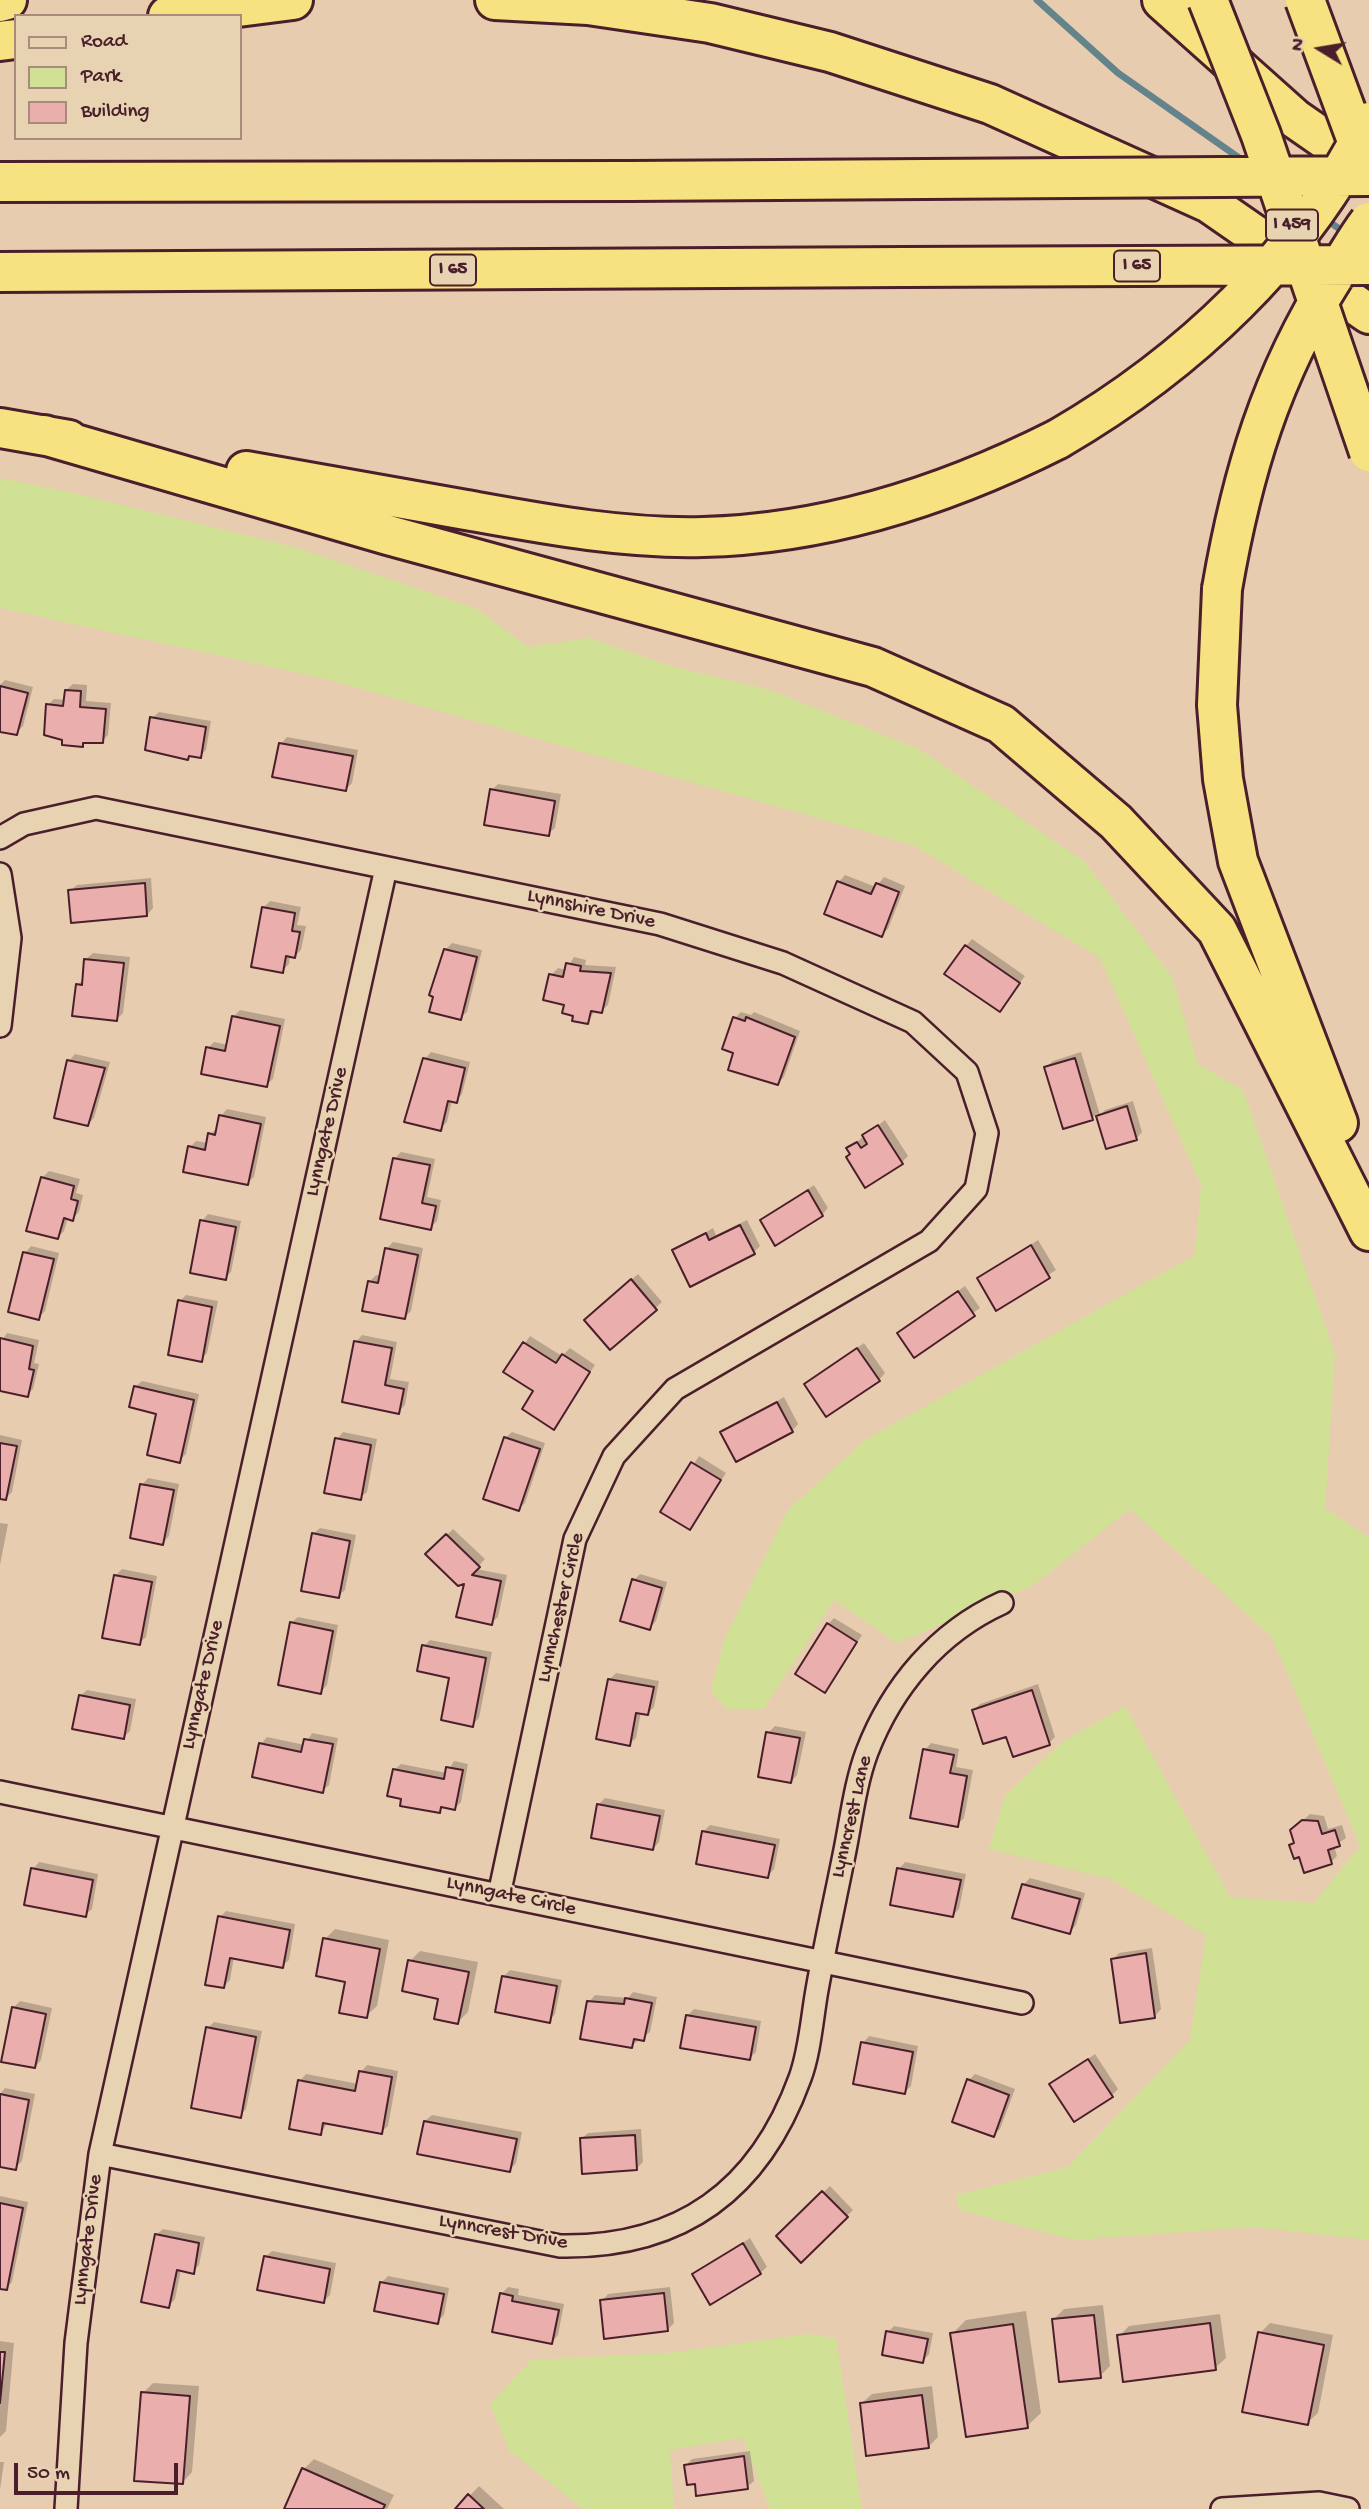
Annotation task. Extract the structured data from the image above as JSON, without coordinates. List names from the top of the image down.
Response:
{
  "streets": {
    "highway": ["I 459", "I 65"],
    "street": [
      "Lynnshire Drive",
      "Lynngate Drive",
      "Lynnchester Circle",
      "Lynncrest Lane",
      "Lynngate Circle",
      "Lynncrest Drive"
    ]
  },
  "crossings": [
    ["Lynnshire Drive", "Lynngate Drive"],
    ["Lynnshire Drive", "Lynnchester Circle"],
    ["Lynngate Drive", "Lynngate Circle"],
    ["Lynngate Drive", "Lynncrest Drive"],
    ["Lynnchester Circle", "Lynngate Circle"],
    ["Lynncrest Lane", "Lynngate Circle"],
    ["Lynncrest Lane", "Lynncrest Drive"],
    ["Lynngate Circle", "Lynncrest Drive"]
  ],
  "legend": ["Road", "Park", "Building"],
  "scale_bar": "50 m",
  "north": "left"
}
